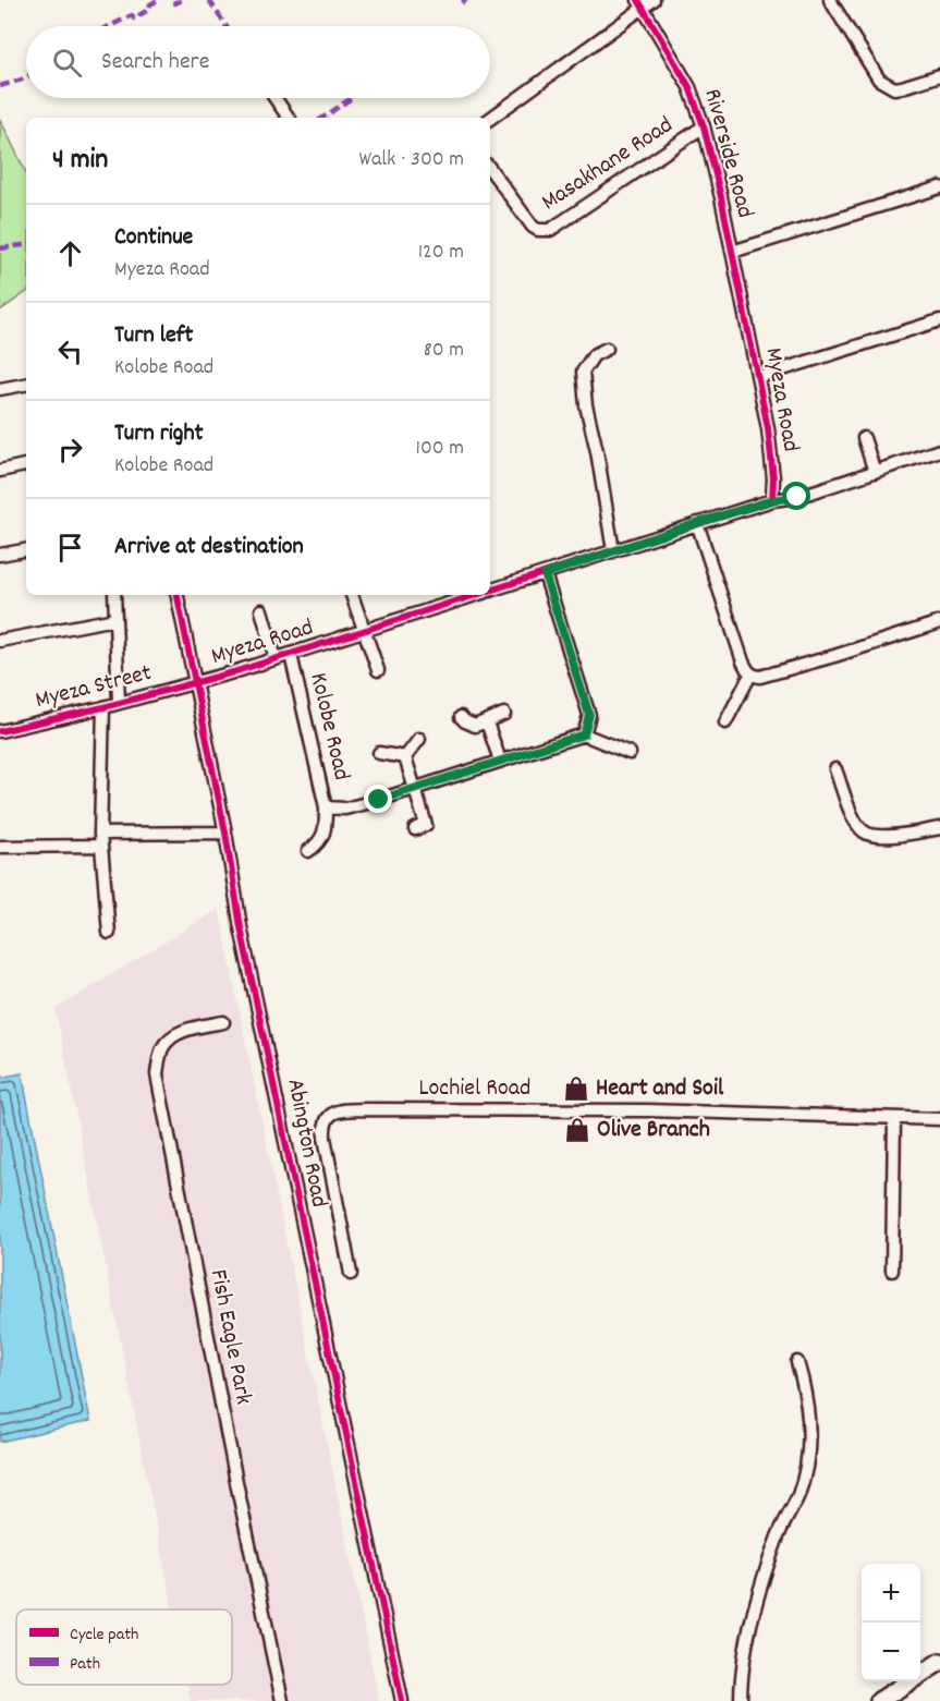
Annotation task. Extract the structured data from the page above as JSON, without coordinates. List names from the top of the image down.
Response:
{
  "streets": {
    "street": [
      "Riverside Road",
      "Masakhane Road",
      "Myeza Road",
      "Myeza Street",
      "Kolobe Road",
      "Lochiel Road",
      "Abington Road",
      "Fish Eagle Park"
    ]
  },
  "crossings": [
    ["Riverside Road", "Masakhane Road"],
    ["Riverside Road", "Myeza Road"],
    ["Myeza Road", "Myeza Street"],
    ["Myeza Road", "Kolobe Road"],
    ["Myeza Road", "Abington Road"],
    ["Myeza Street", "Abington Road"]
  ],
  "places": {
    "shop": ["Heart and Soil", "Olive Branch"]
  },
  "legend": ["Cycle path", "Path"],
  "page": {
    "search": "Search here",
    "heading": ["4 min", "Walk · 300 m"],
    "list": [
      ["Continue", "Myeza Road", "120 m"],
      ["Turn left", "Kolobe Road", "80 m"],
      ["Turn right", "Kolobe Road", "100 m"],
      "Arrive at destination"
    ],
    "map_buttons": ["+", "−"]
  }
}
